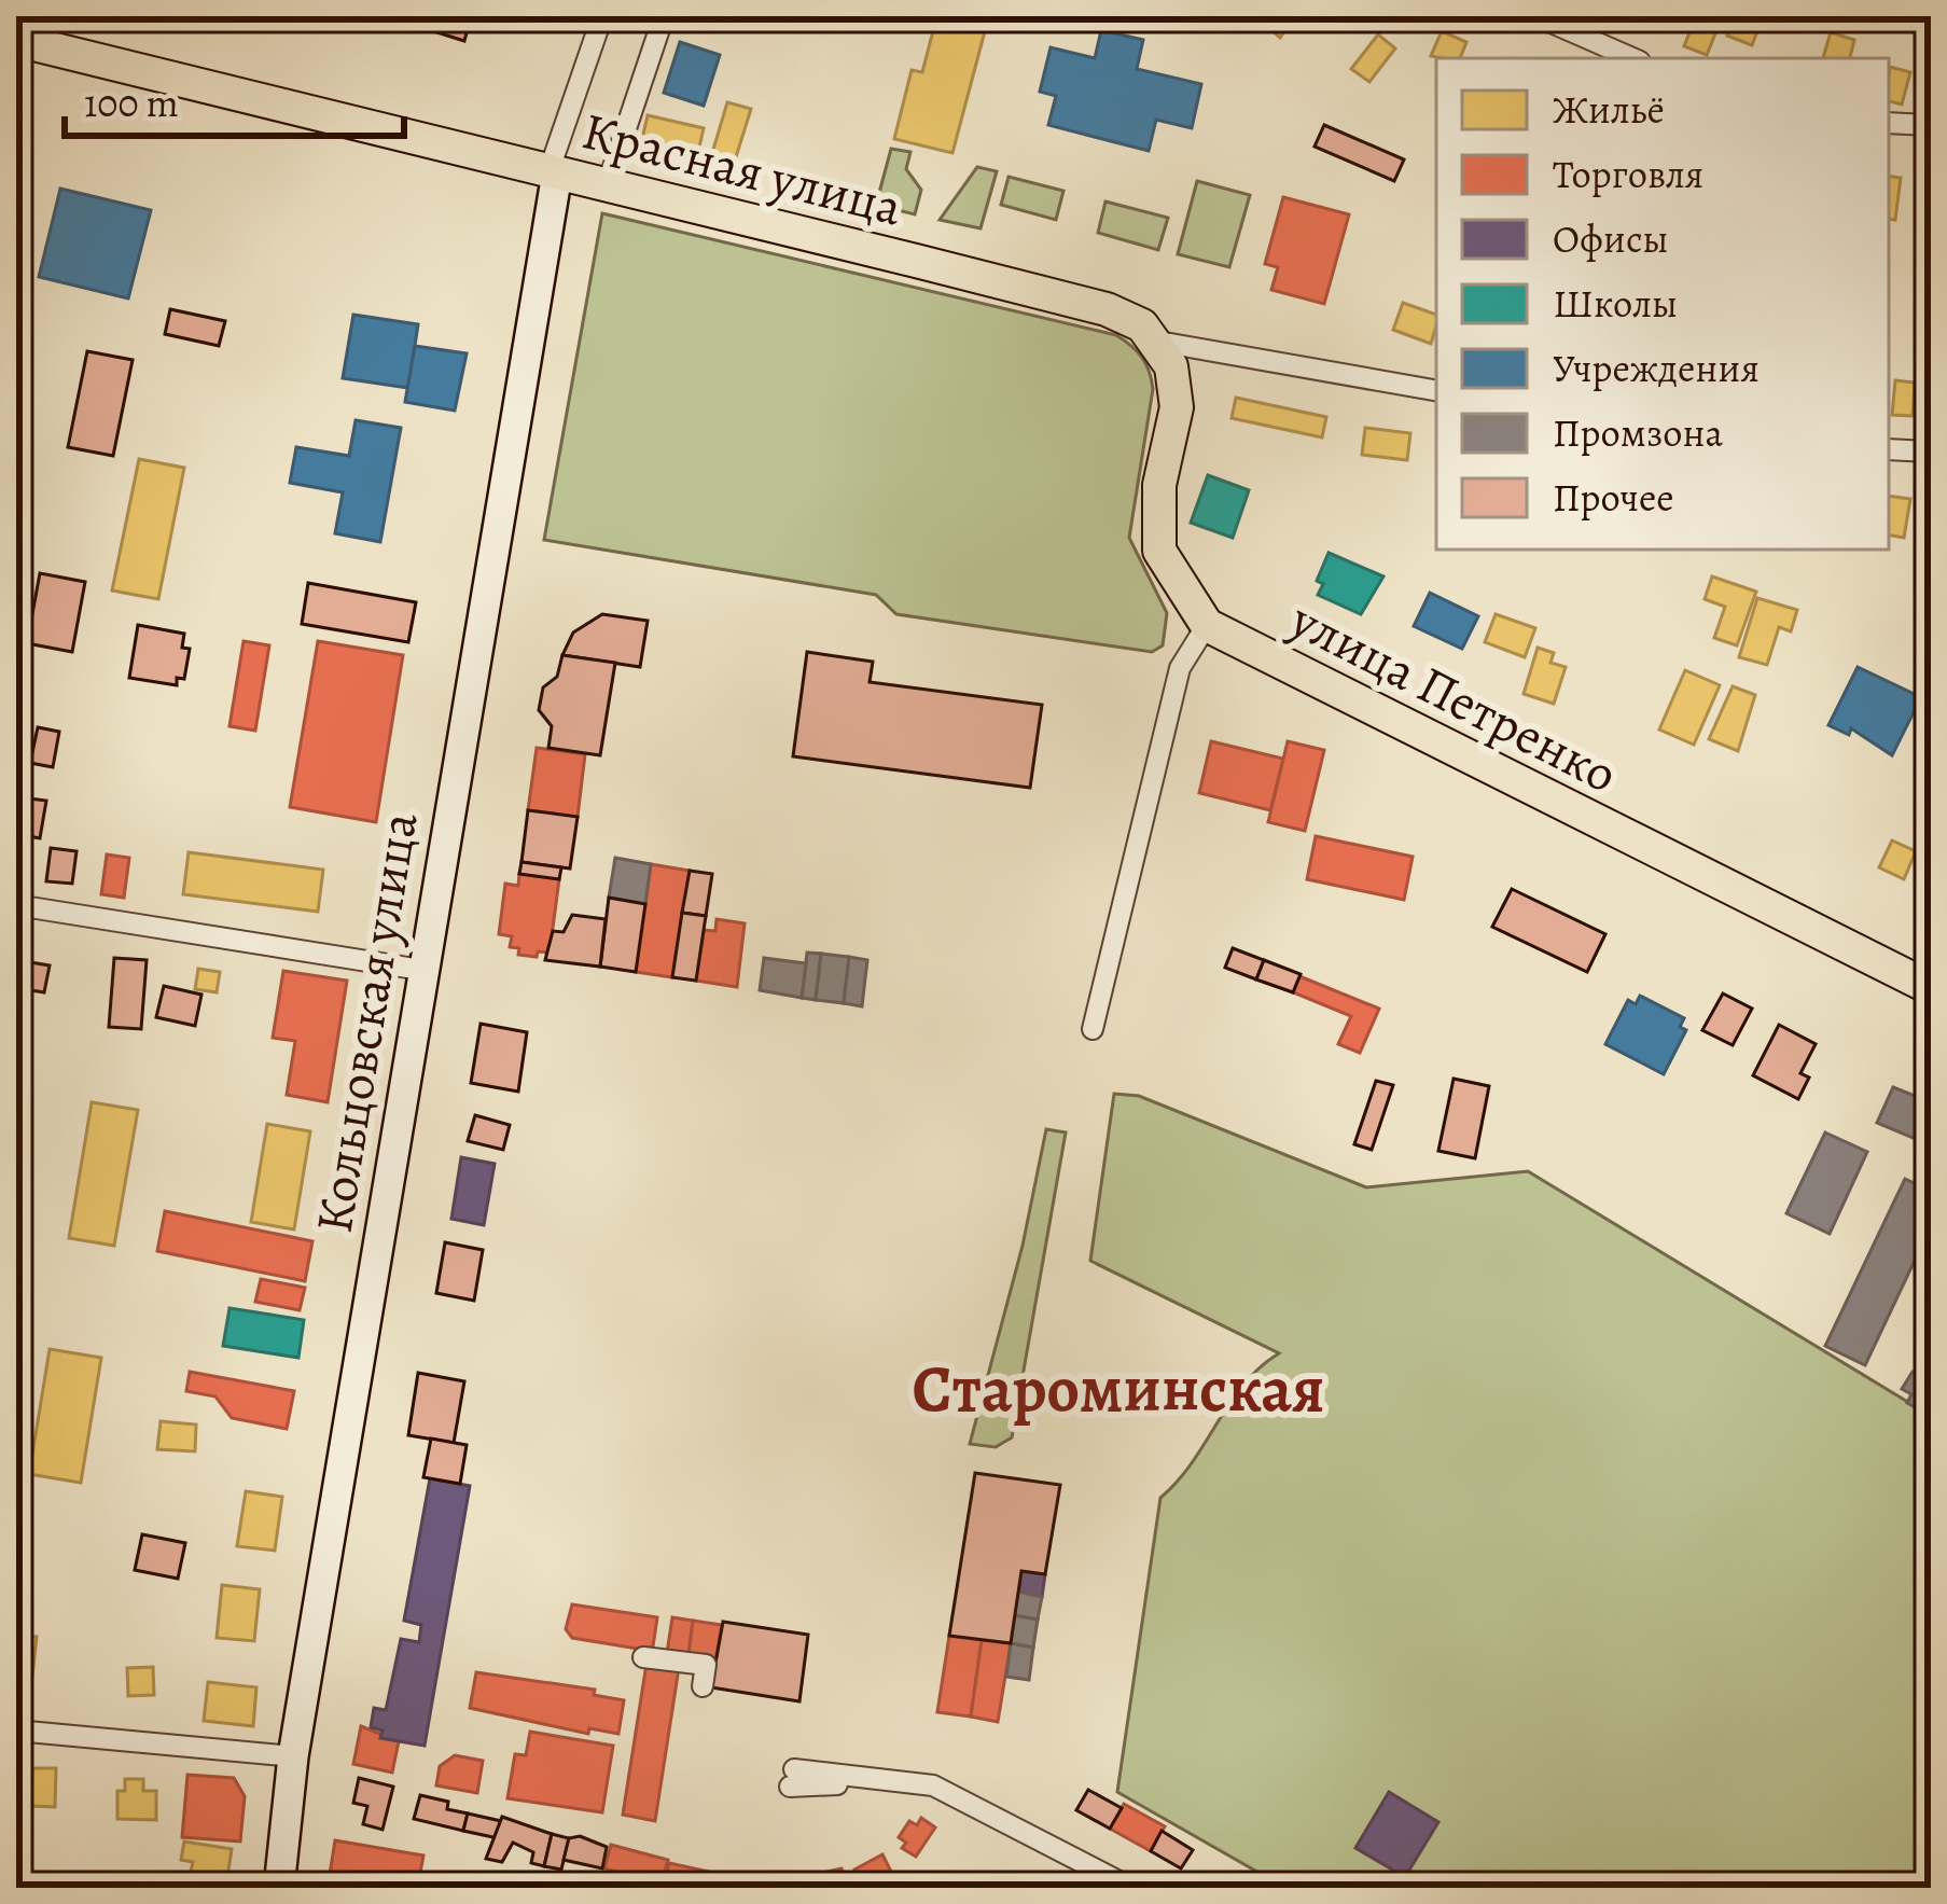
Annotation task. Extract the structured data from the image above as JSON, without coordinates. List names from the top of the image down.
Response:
{
  "streets": {
    "main road": ["Красная улица", "улица Петренко", "Кольцовская улица"]
  },
  "crossings": [
    ["Красная улица", "улица Петренко"],
    ["Красная улица", "Кольцовская улица"]
  ],
  "districts": ["Староминская"],
  "legend": [
    "Жильё",
    "Торговля",
    "Офисы",
    "Школы",
    "Учреждения",
    "Промзона",
    "Прочее"
  ],
  "scale_bar": "100 m"
}
